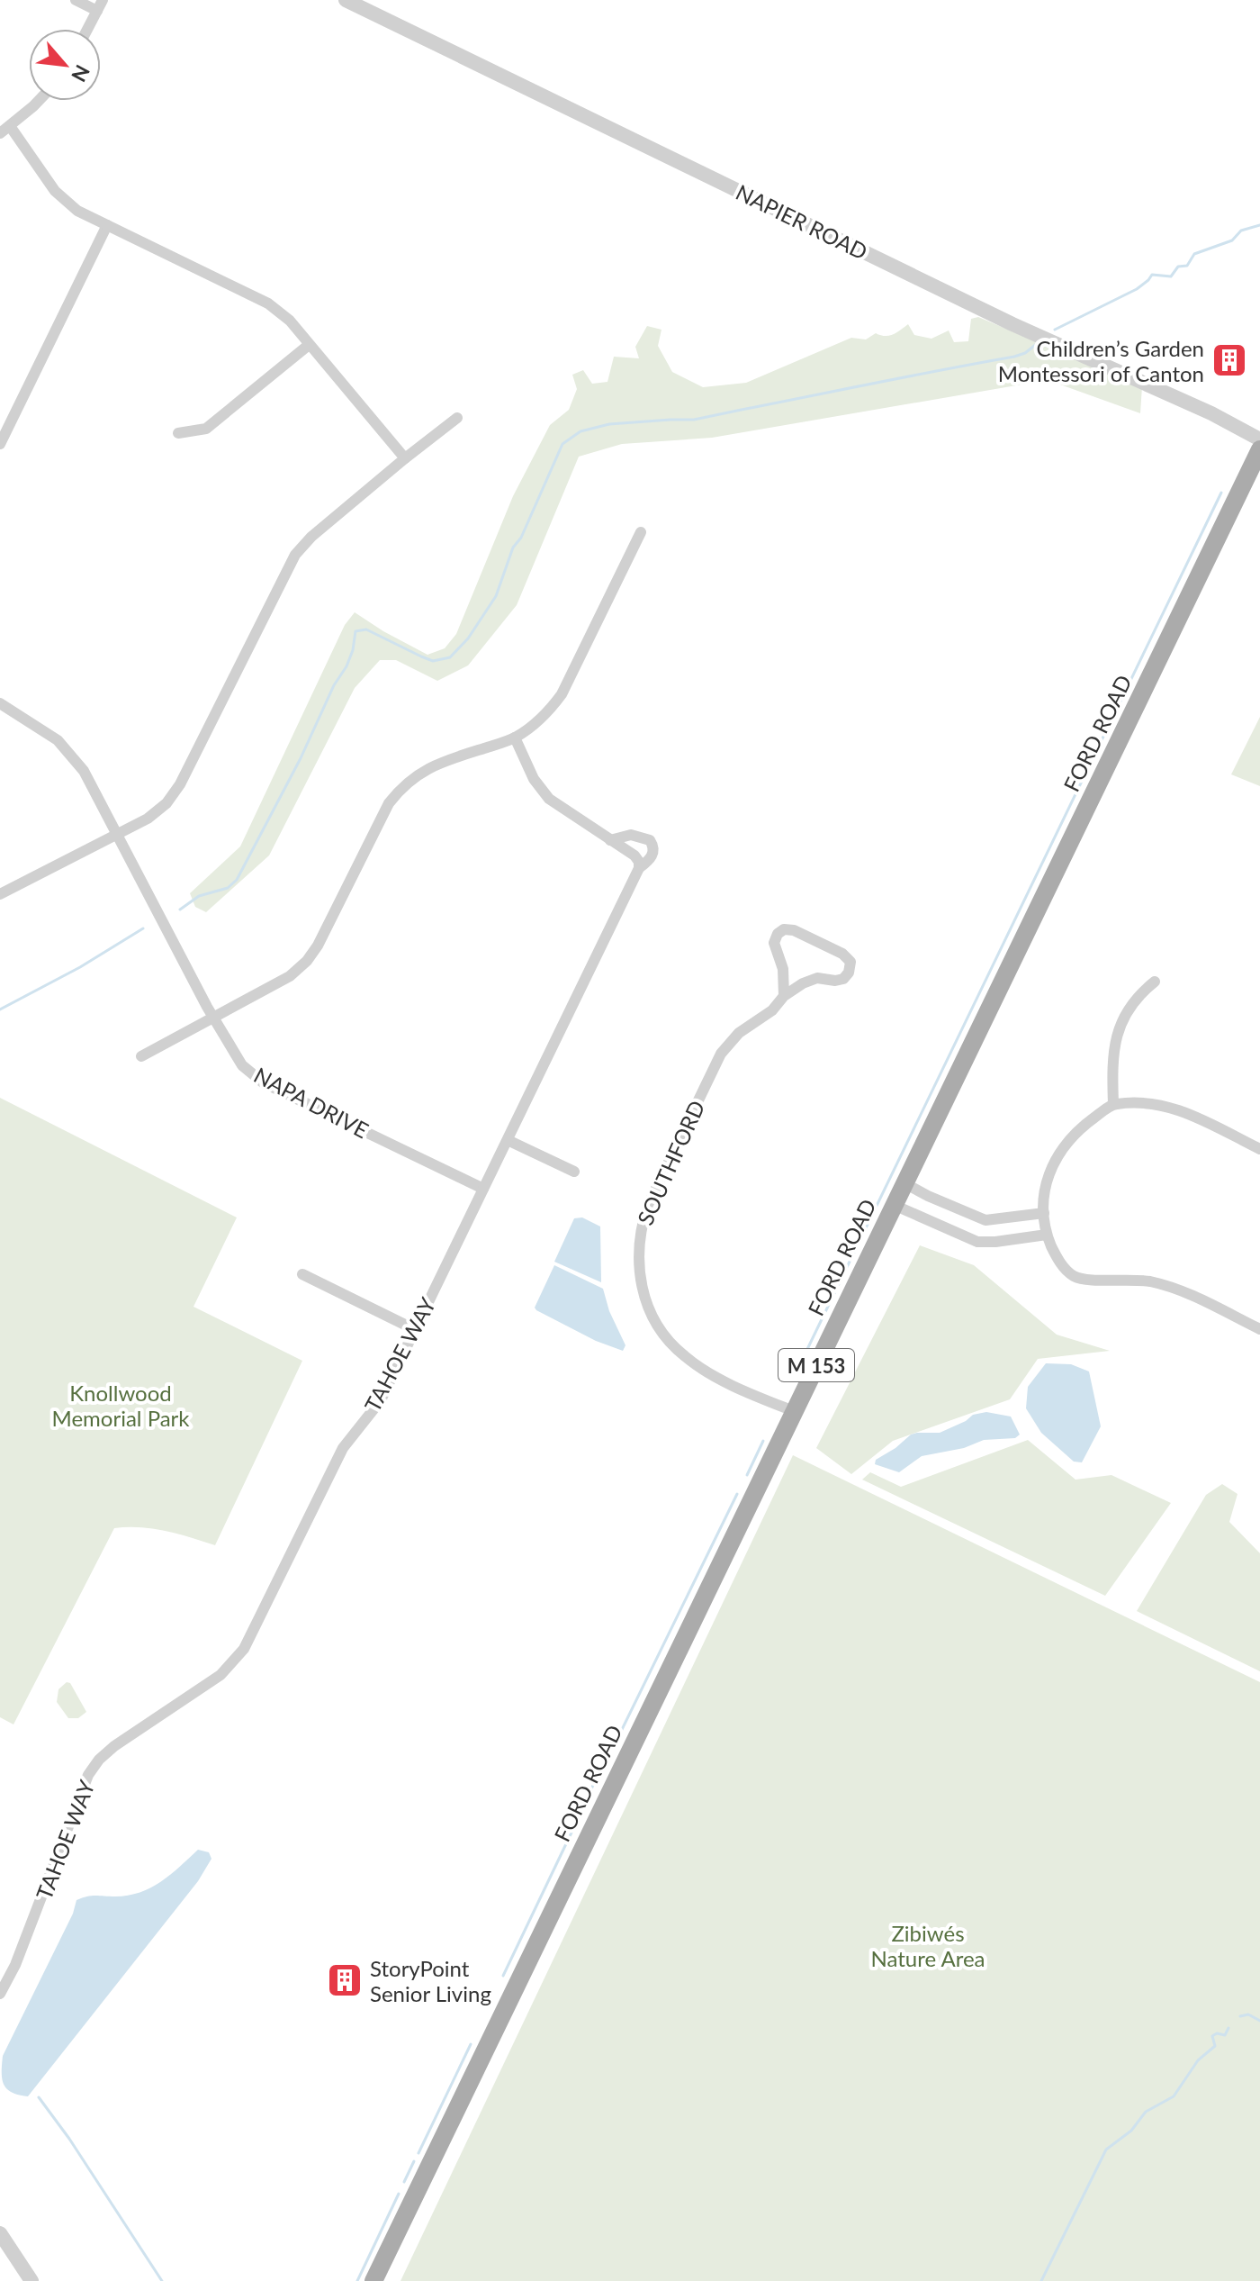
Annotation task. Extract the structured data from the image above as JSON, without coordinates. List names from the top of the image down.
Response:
{
  "streets": {
    "main road": ["FORD ROAD", "M 153"],
    "street": [
      "NAPIER ROAD",
      "NAPA DRIVE",
      "SOUTHFORD",
      "TAHOE WAY"
    ]
  },
  "crossings": [
    ["FORD ROAD", "SOUTHFORD"],
    ["NAPA DRIVE", "TAHOE WAY"]
  ],
  "parks": ["Knollwood Memorial Park", "Zibiwés Nature Area"],
  "places": {
    "building": ["Children’s Garden Montessori of Canton", "StoryPoint Senior Living"]
  },
  "north": "bottom right"
}
